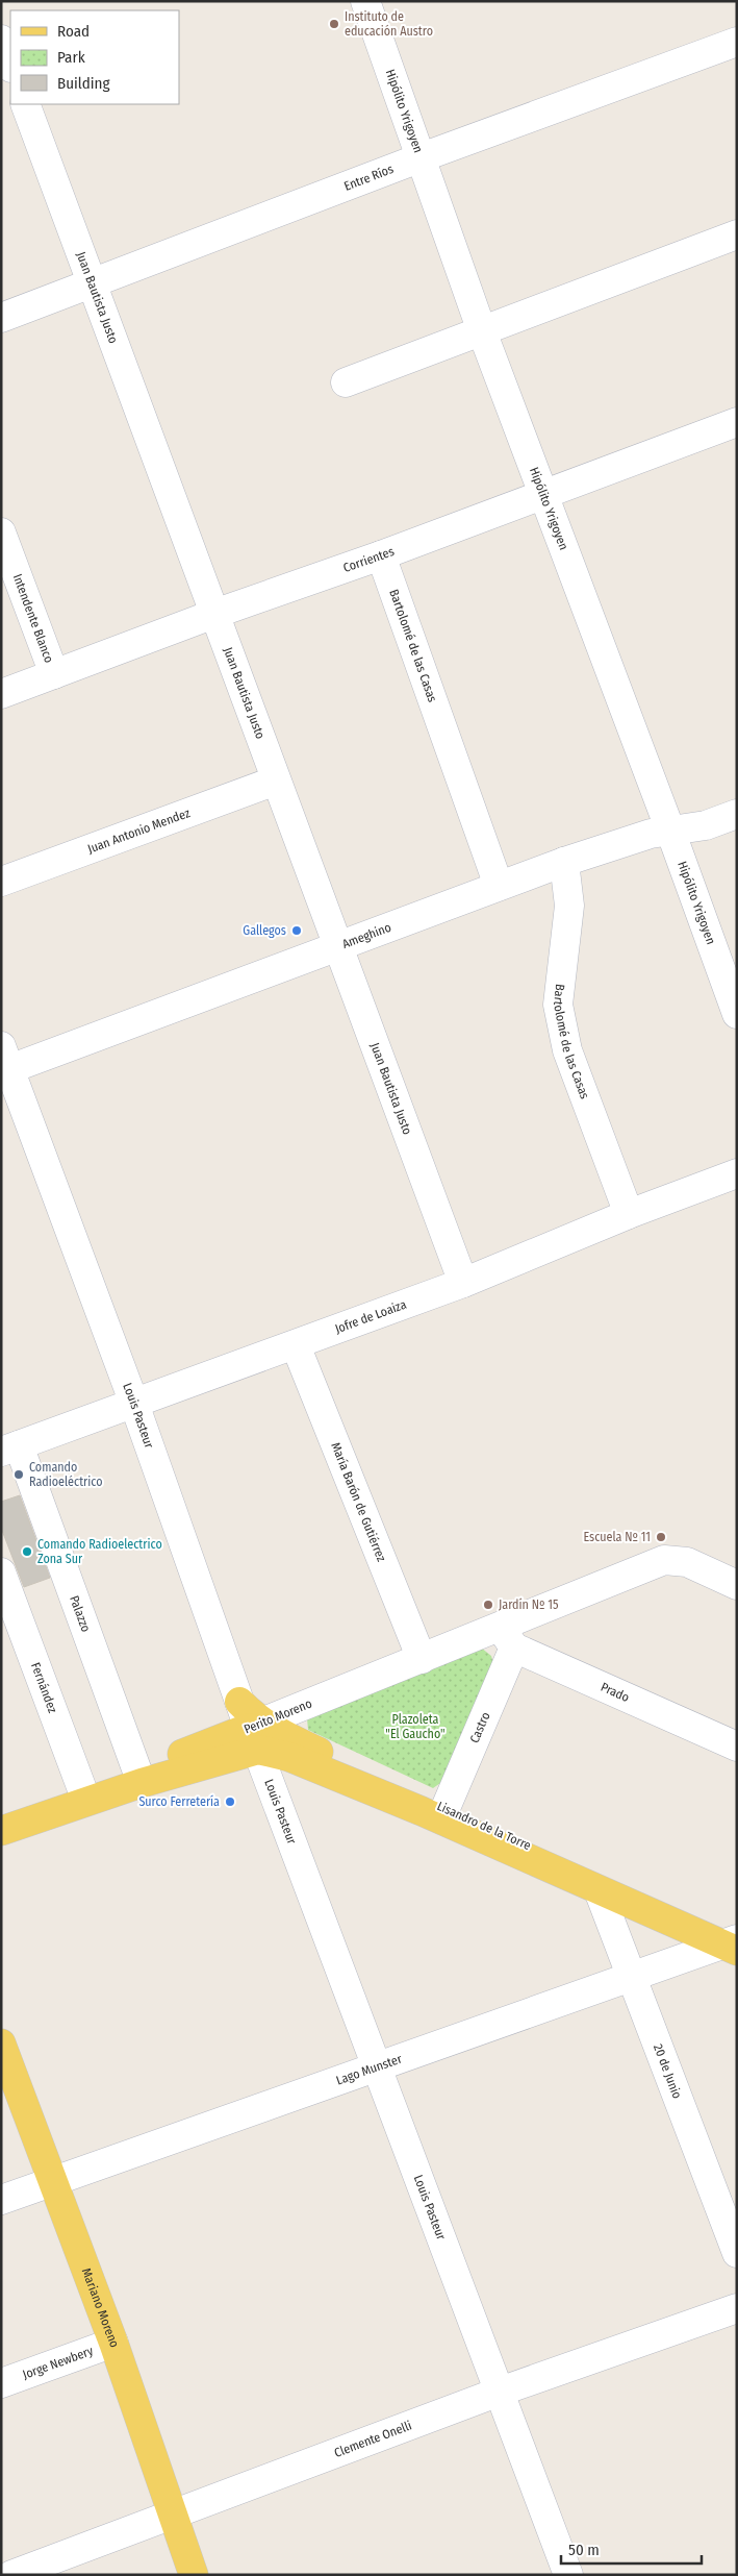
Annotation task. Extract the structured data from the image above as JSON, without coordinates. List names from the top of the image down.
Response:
{
  "streets": {
    "main road": ["Perito Moreno", "Lisandro de la Torre", "Mariano Moreno"],
    "street": [
      "Hipólito Yrigoyen",
      "Entre Ríos",
      "Juan Bautista Justo",
      "Corrientes",
      "Intendente Blanco",
      "Bartolomé de las Casas",
      "Juan Antonio Mendez",
      "Ameghino",
      "Jofre de Loaiza",
      "Louis Pasteur",
      "María Barón de Gutiérrez",
      "Palazzo",
      "Fernández",
      "Prado",
      "Castro",
      "Lago Munster",
      "20 de Junio",
      "Jorge Newbery",
      "Clemente Onelli"
    ]
  },
  "crossings": [
    ["Hipólito Yrigoyen", "Entre Ríos"],
    ["Hipólito Yrigoyen", "Corrientes"],
    ["Hipólito Yrigoyen", "Ameghino"],
    ["Entre Ríos", "Juan Bautista Justo"],
    ["Juan Bautista Justo", "Corrientes"],
    ["Juan Bautista Justo", "Juan Antonio Mendez"],
    ["Juan Bautista Justo", "Ameghino"],
    ["Juan Bautista Justo", "Jofre de Loaiza"],
    ["Corrientes", "Intendente Blanco"],
    ["Corrientes", "Bartolomé de las Casas"],
    ["Bartolomé de las Casas", "Ameghino"],
    ["Bartolomé de las Casas", "Jofre de Loaiza"],
    ["Ameghino", "Louis Pasteur"],
    ["Jofre de Loaiza", "Louis Pasteur"],
    ["Jofre de Loaiza", "María Barón de Gutiérrez"],
    ["Jofre de Loaiza", "Palazzo"],
    ["Louis Pasteur", "Perito Moreno"],
    ["Louis Pasteur", "Lisandro de la Torre"],
    ["Louis Pasteur", "Lago Munster"],
    ["Louis Pasteur", "Clemente Onelli"],
    ["María Barón de Gutiérrez", "Perito Moreno"],
    ["Palazzo", "Perito Moreno"],
    ["Fernández", "Perito Moreno"],
    ["Prado", "Perito Moreno"],
    ["Prado", "Castro"],
    ["Perito Moreno", "Castro"],
    ["Perito Moreno", "Lisandro de la Torre"],
    ["Castro", "Lisandro de la Torre"],
    ["Lisandro de la Torre", "Lago Munster"],
    ["Lisandro de la Torre", "20 de Junio"],
    ["Lago Munster", "20 de Junio"],
    ["Lago Munster", "Mariano Moreno"],
    ["Mariano Moreno", "Jorge Newbery"],
    ["Mariano Moreno", "Clemente Onelli"]
  ],
  "parks": ["Plazoleta \"El Gaucho\""],
  "places": [
    "Instituto de educación Austro",
    "Gallegos",
    "Comando Radioeléctrico",
    "Escuela Nº 11",
    "Comando Radioelectrico Zona Sur",
    "Jardín Nº 15",
    "Surco Ferretería"
  ],
  "legend": ["Road", "Park", "Building"],
  "scale_bar": "50 m"
}
